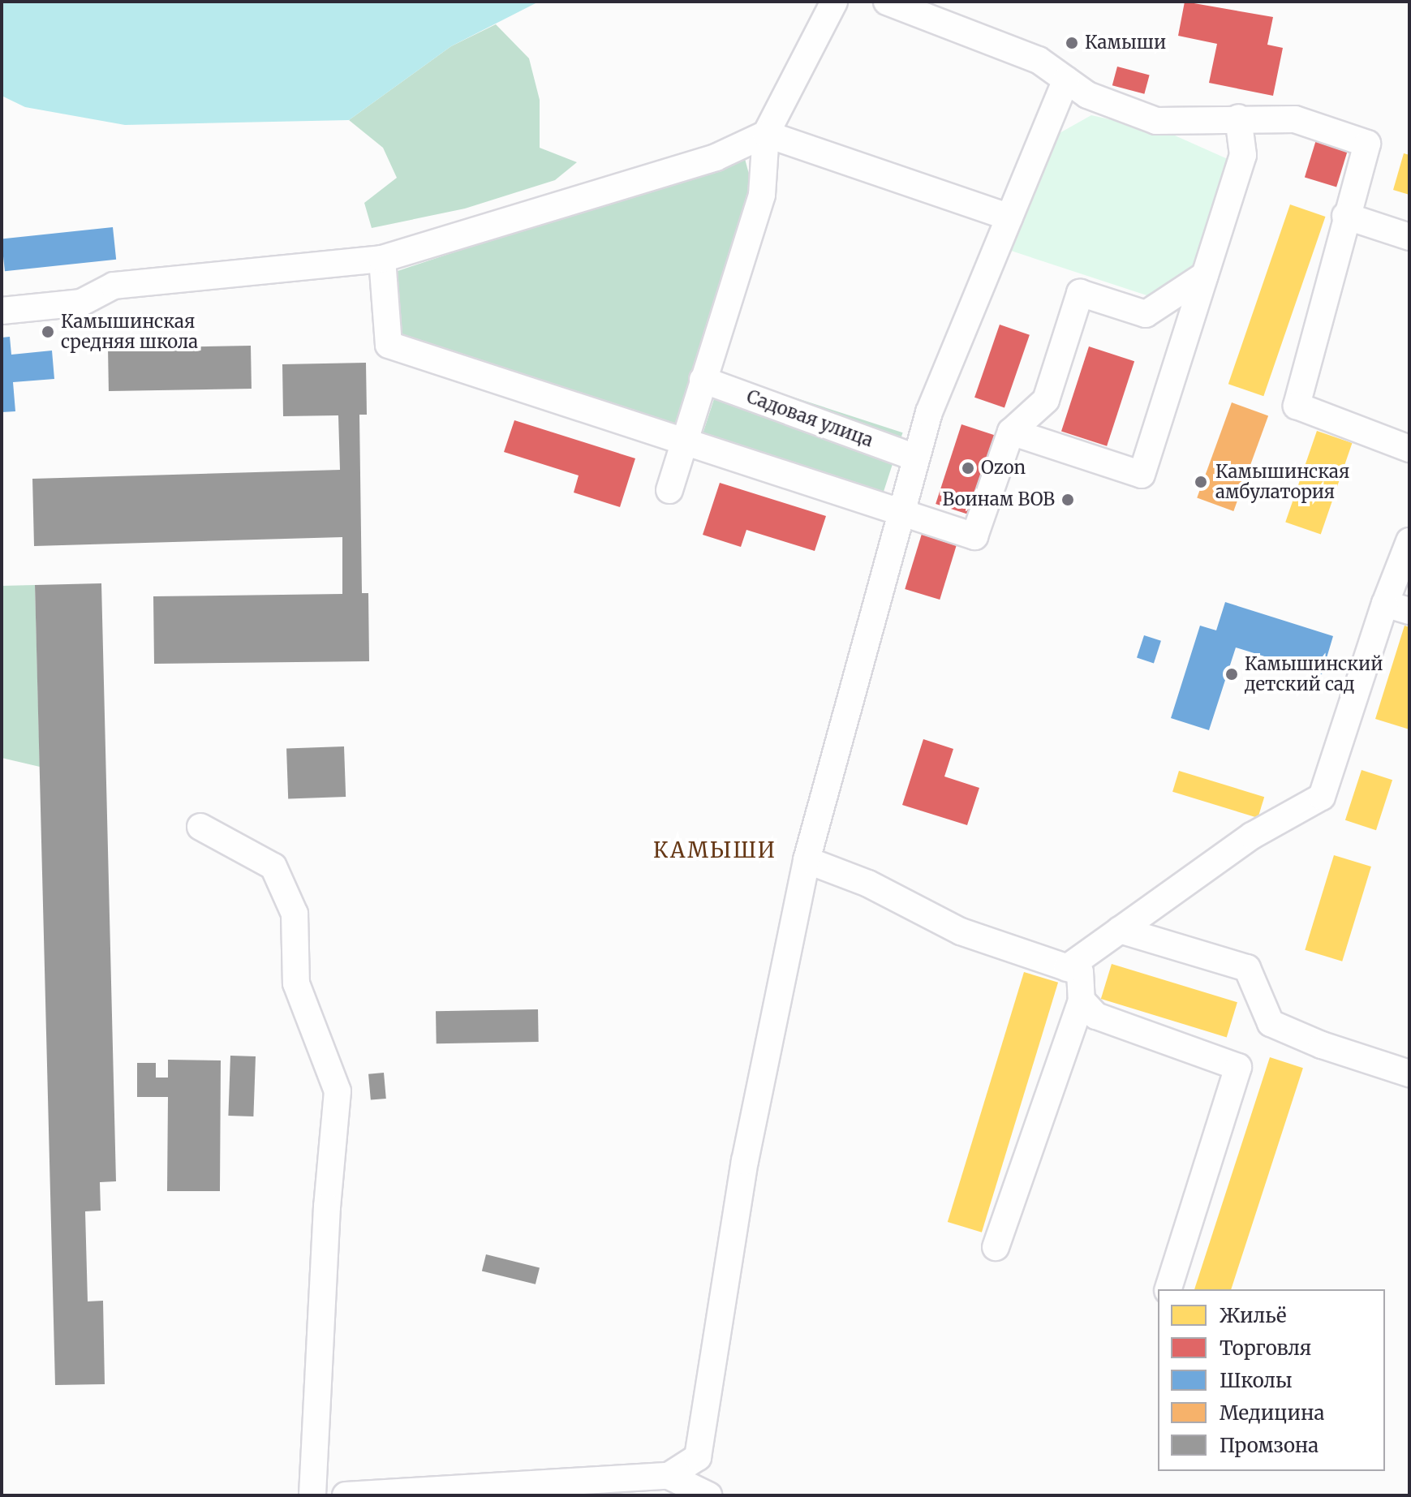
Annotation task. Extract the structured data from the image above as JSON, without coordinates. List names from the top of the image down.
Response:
{
  "streets": {
    "street": ["Садовая улица"]
  },
  "districts": ["КАМЫШИ"],
  "places": [
    "Камыши",
    "Камышинская средняя школа",
    "Ozon",
    "Камышинская амбулатория",
    "Воинам ВОВ",
    "Камышинский детский сад"
  ],
  "legend": [
    "Жильё",
    "Торговля",
    "Школы",
    "Медицина",
    "Промзона"
  ]
}
